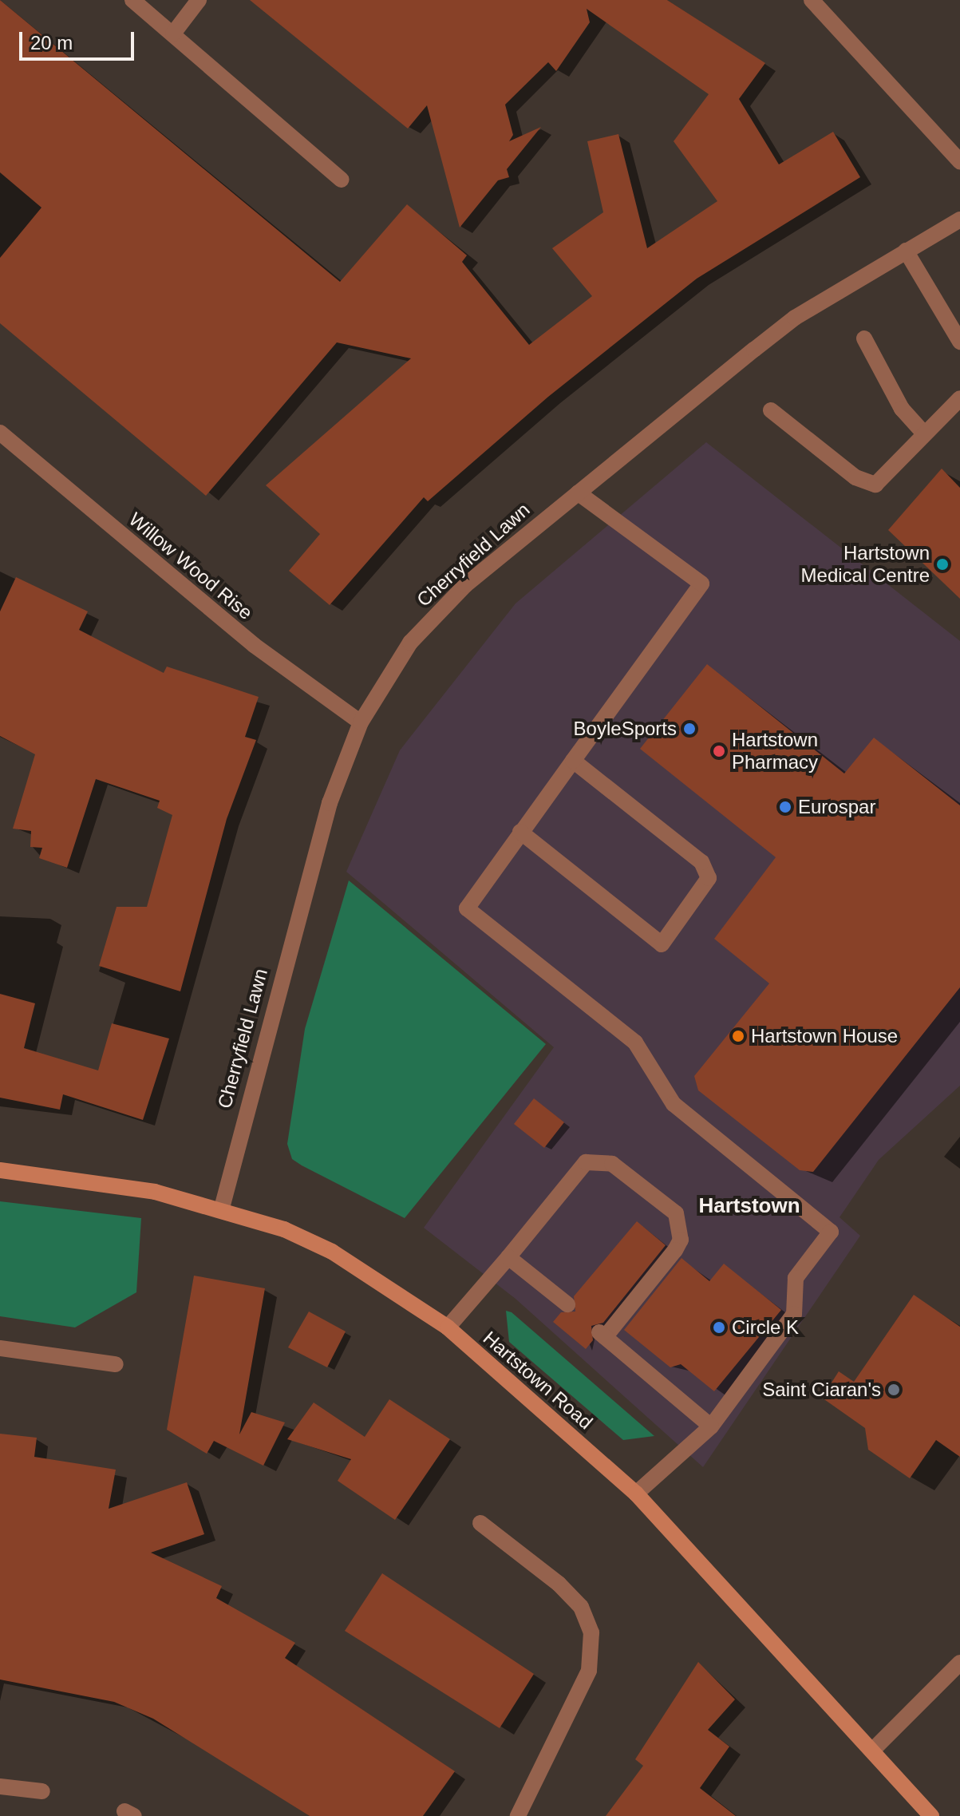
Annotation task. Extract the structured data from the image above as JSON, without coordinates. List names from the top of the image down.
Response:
{
  "streets": {
    "street": ["Cherryfield Lawn", "Willow Wood Rise", "Hartstown Road"]
  },
  "crossings": [
    ["Cherryfield Lawn", "Willow Wood Rise"],
    ["Cherryfield Lawn", "Hartstown Road"]
  ],
  "districts": ["Hartstown"],
  "places": [
    "Hartstown Medical Centre",
    "BoyleSports",
    "Hartstown Pharmacy",
    "Eurospar",
    "Hartstown House",
    "Circle K",
    "Saint Ciaran's"
  ],
  "scale_bar": "20 m"
}
